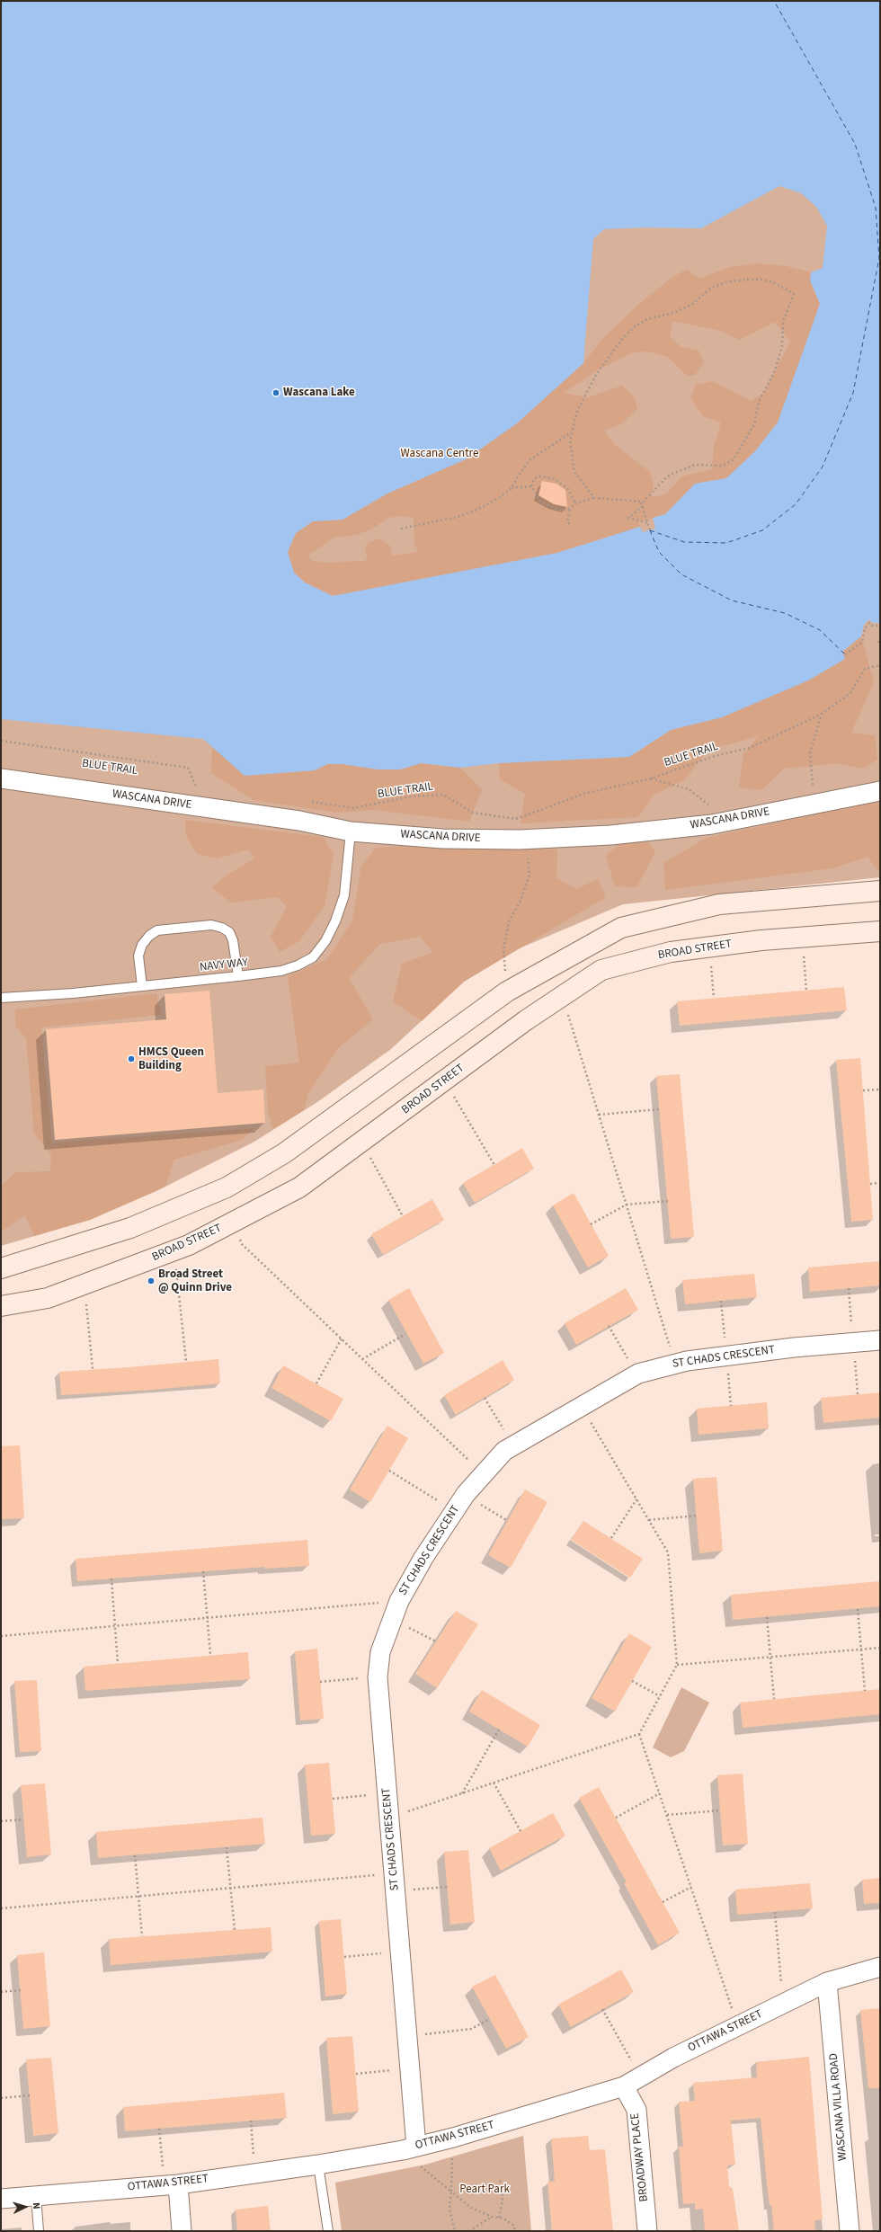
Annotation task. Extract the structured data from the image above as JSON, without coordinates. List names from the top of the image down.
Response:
{
  "streets": {
    "main road": ["BROAD STREET"],
    "street": [
      "WASCANA DRIVE",
      "ST CHADS CRESCENT",
      "OTTAWA STREET",
      "WASCANA VILLA ROAD",
      "BROADWAY PLACE"
    ],
    "lane": ["NAVY WAY"],
    "path": ["BLUE TRAIL"]
  },
  "crossings": [
    ["WASCANA DRIVE", "NAVY WAY"],
    ["ST CHADS CRESCENT", "OTTAWA STREET"],
    ["OTTAWA STREET", "WASCANA VILLA ROAD"],
    ["OTTAWA STREET", "BROADWAY PLACE"]
  ],
  "parks": ["Wascana Centre", "Peart Park"],
  "places": ["Wascana Lake", "HMCS Queen Building", "Broad Street @ Quinn Drive"],
  "north": "right"
}
